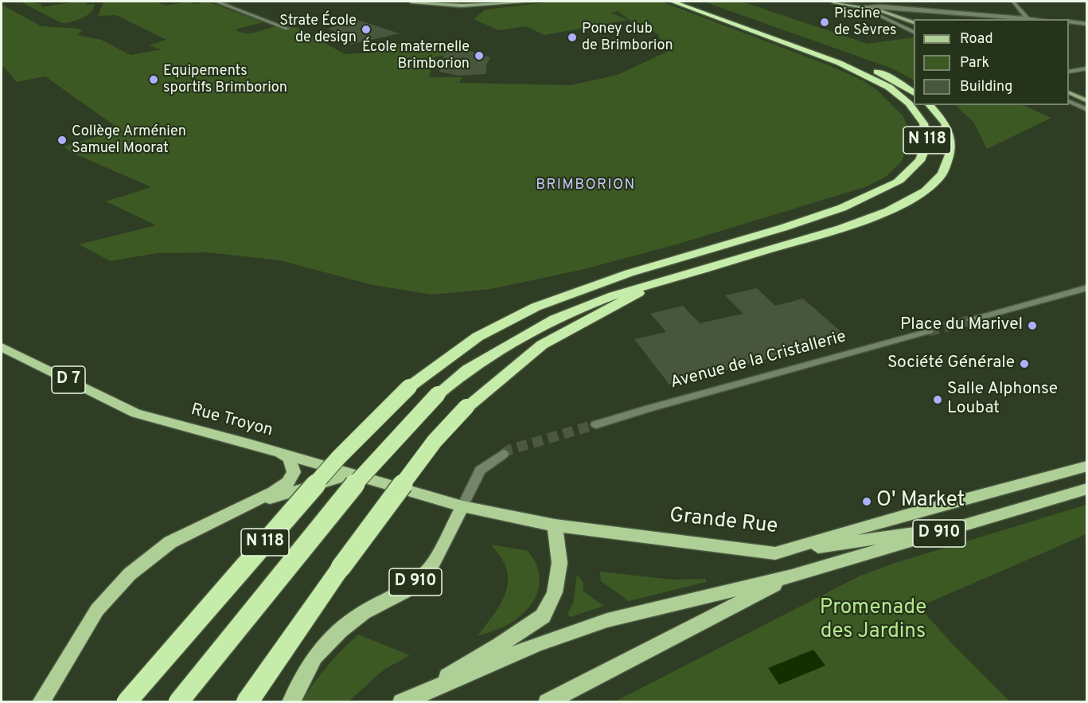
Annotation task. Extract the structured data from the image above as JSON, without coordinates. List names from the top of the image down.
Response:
{
  "streets": {
    "highway": ["N 118"],
    "main road": [
      "D 7",
      "Rue Troyon",
      "Grande Rue",
      "D 910"
    ],
    "street": ["Avenue de la Cristallerie"]
  },
  "crossings": [
    ["Rue Troyon", "D 910"],
    ["Grande Rue", "D 910"]
  ],
  "districts": ["BRIMBORION"],
  "parks": ["Promenade des Jardins"],
  "places": [
    "Piscine de Sèvres",
    "Strate École de design",
    "Poney club de Brimborion",
    "École maternelle Brimborion",
    "Equipements sportifs Brimborion",
    "Collège Arménien Samuel Moorat",
    "Place du Marivel",
    "Société Générale",
    "Salle Alphonse Loubat",
    "O' Market"
  ],
  "legend": ["Road", "Park", "Building"]
}
